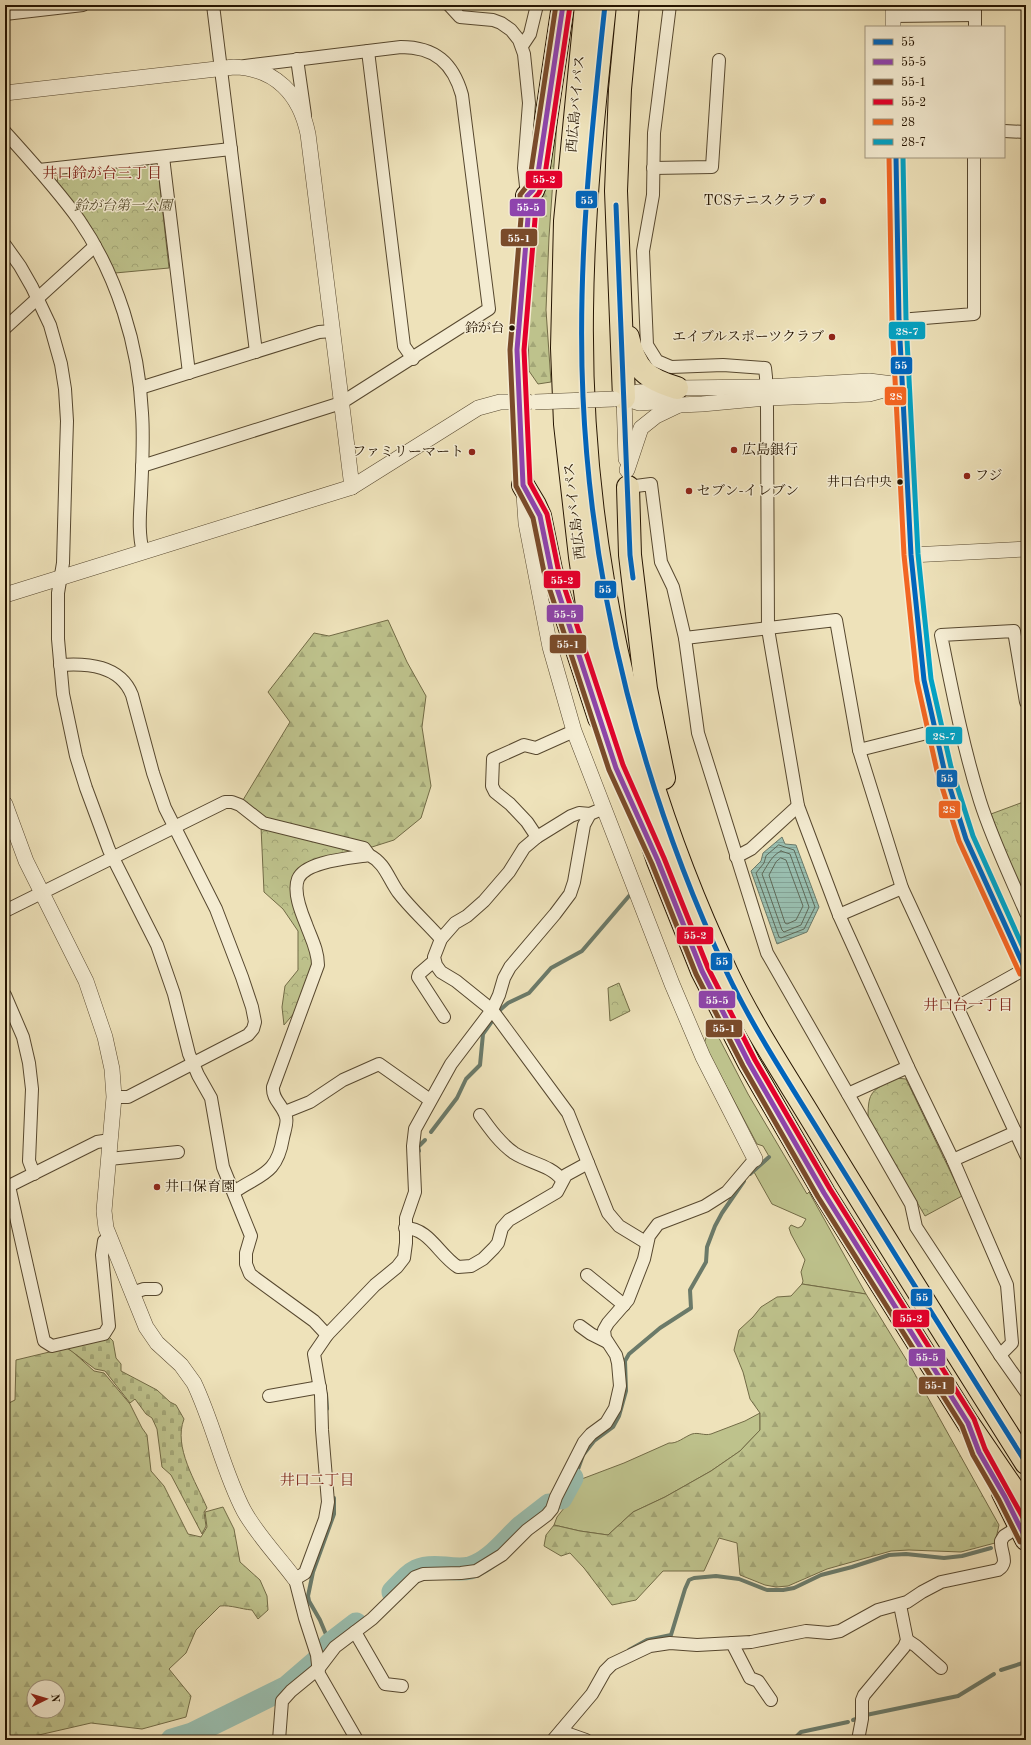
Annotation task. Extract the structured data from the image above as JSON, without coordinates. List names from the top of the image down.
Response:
{
  "streets": {
    "highway": ["西広島バイパス"]
  },
  "districts": ["井口鈴が台三丁目", "井口台一丁目", "井口二丁目"],
  "parks": ["鈴が台第一公園"],
  "places": [
    "TCSテニスクラブ",
    "鈴が台",
    "エイブルスポーツクラブ",
    "広島銀行",
    "ファミリーマート",
    "フジ",
    "井口台中央",
    "セブン-イレブン",
    "井口保育園"
  ],
  "lines": [
    "transit line 55",
    "transit line 55-5",
    "transit line 55-1",
    "transit line 55-2",
    "transit line 28",
    "transit line 28-7"
  ],
  "legend": [
    "55",
    "55-5",
    "55-1",
    "55-2",
    "28",
    "28-7"
  ],
  "north": "right"
}
